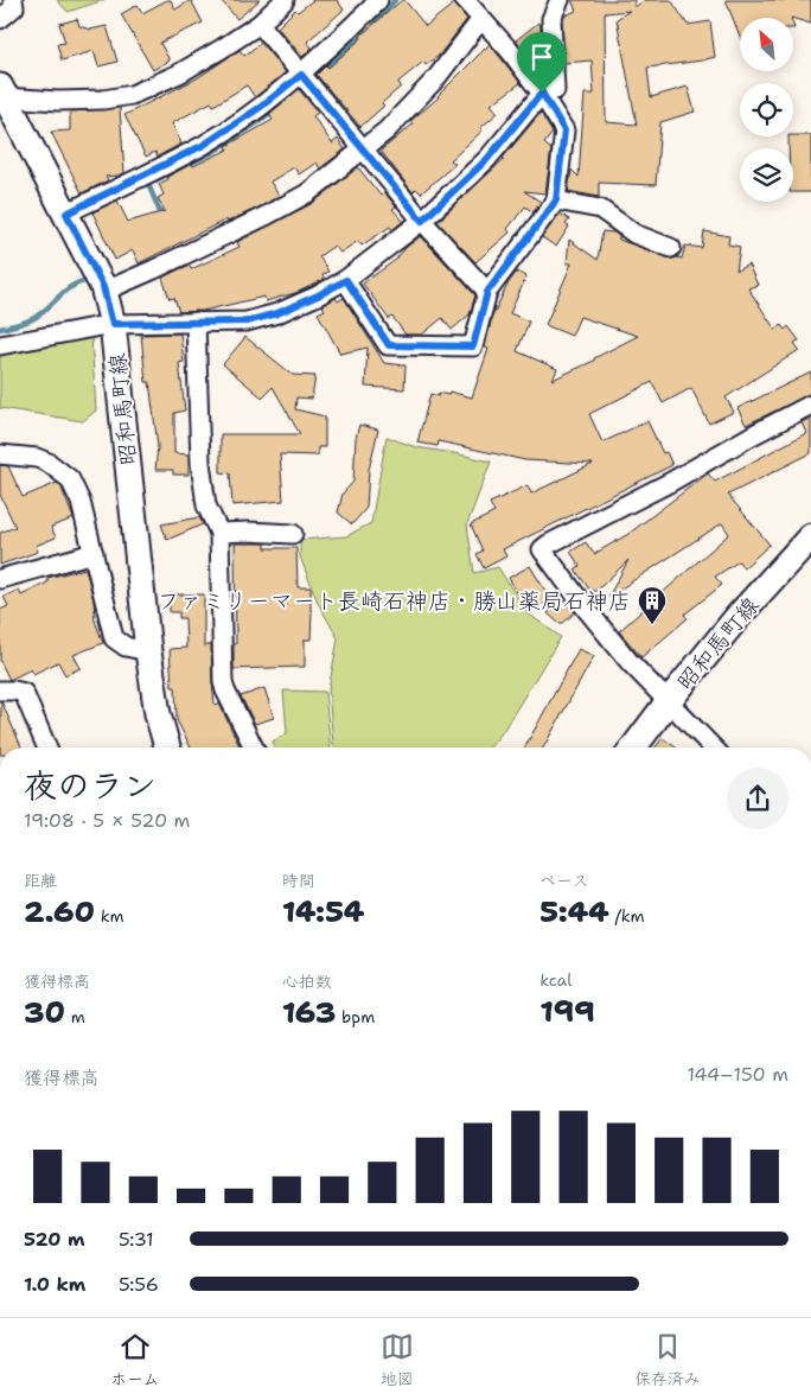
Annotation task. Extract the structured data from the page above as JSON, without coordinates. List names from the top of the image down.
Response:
{
  "streets": {
    "main road": ["昭和馬町線"]
  },
  "places": {
    "building": ["ファミリーマート長崎石神店・勝山薬局石神店"]
  },
  "north": "top left",
  "page": {
    "heading": ["夜のラン", "19:08 · 5 × 520 m"],
    "stats": [
      ["距離", "2.60 km"],
      ["時間", "14:54"],
      ["ペース", "5:44 /km"],
      ["獲得標高", "30 m"],
      ["心拍数", "163 bpm"],
      ["kcal", "199"]
    ],
    "chart": ["獲得標高", "144–150 m"],
    "list": [
      {
        "name": "520 m",
        "note": "5:31"
      },
      {
        "name": "1.0 km",
        "note": "5:56"
      }
    ],
    "tabs": ["ホーム", "地図", "保存済み"]
  }
}
